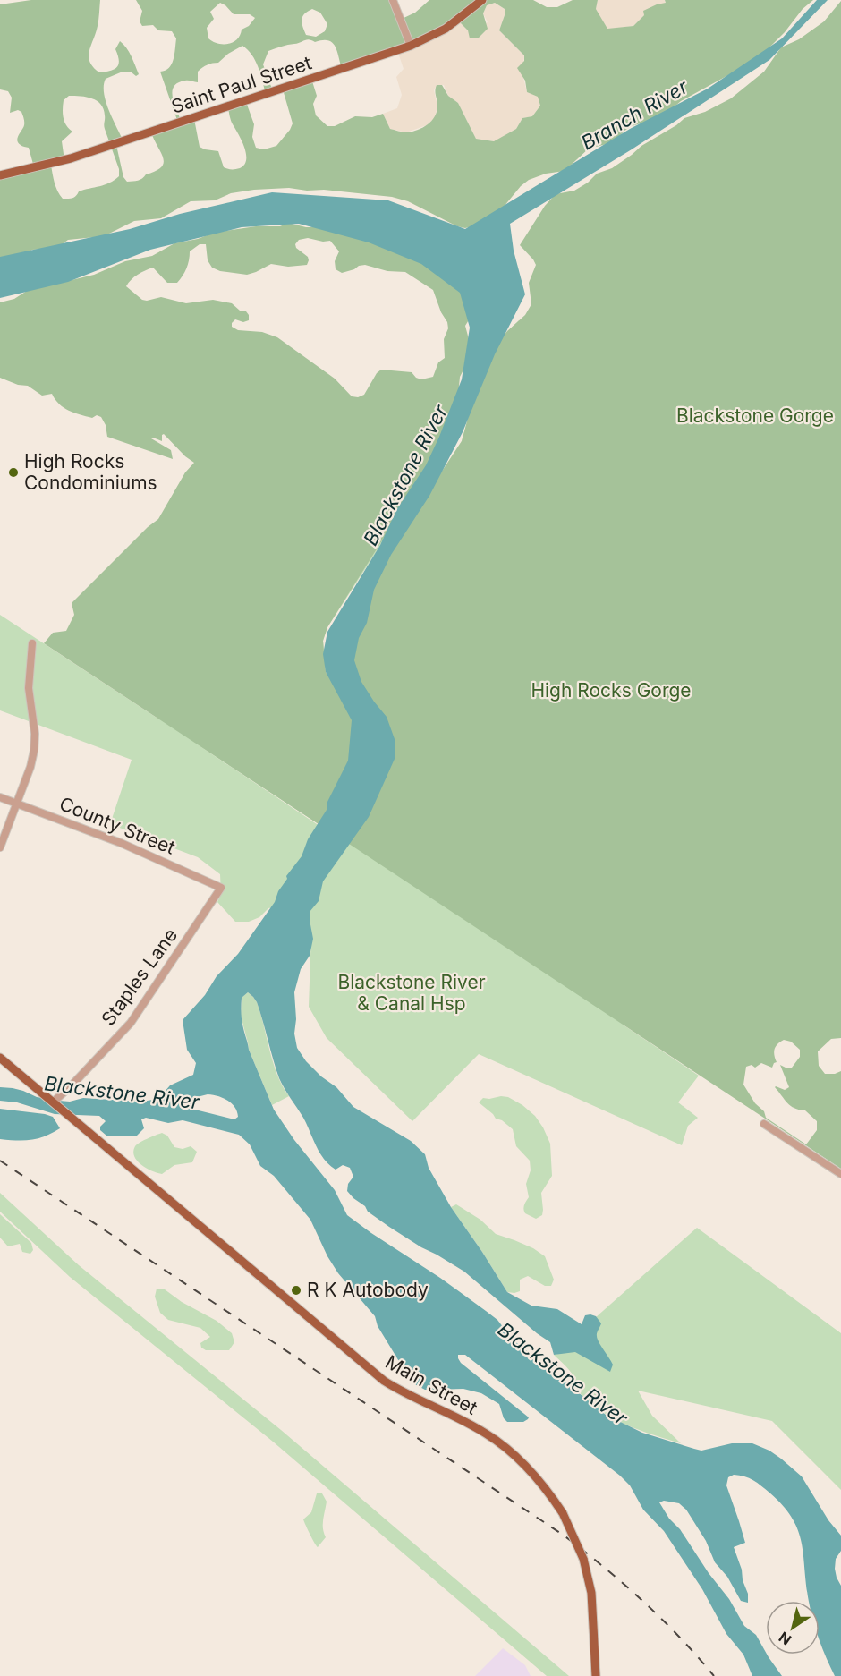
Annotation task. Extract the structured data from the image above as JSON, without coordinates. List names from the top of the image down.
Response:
{
  "streets": {
    "main road": ["Saint Paul Street", "Main Street"],
    "street": ["County Street", "Staples Lane"]
  },
  "crossings": [
    ["County Street", "Staples Lane"],
    ["Staples Lane", "Main Street"]
  ],
  "water": ["Branch River", "Blackstone River"],
  "parks": ["Blackstone Gorge", "High Rocks Gorge", "Blackstone River & Canal Hsp"],
  "places": ["High Rocks Condominiums", "R K Autobody"],
  "north": "bottom left"
}
